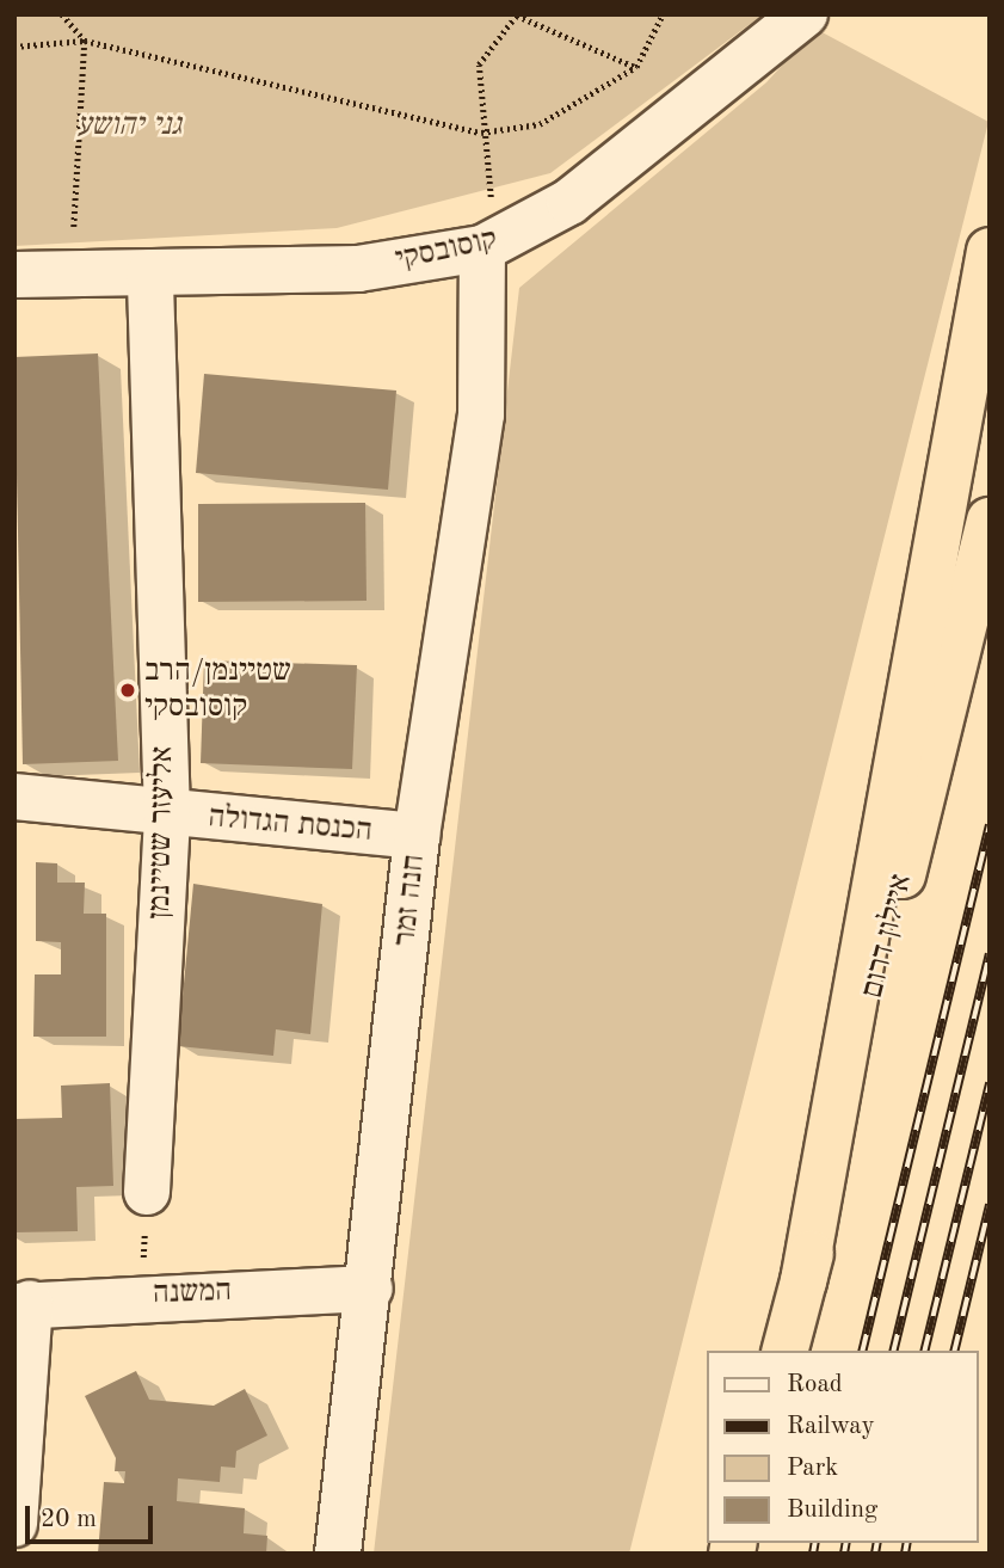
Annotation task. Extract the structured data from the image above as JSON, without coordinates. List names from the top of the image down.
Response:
{
  "streets": {
    "highway": ["איילון דרום"],
    "street": [
      "קוסובסקי",
      "הכנסת הגדולה",
      "אליעזר שטיינמן",
      "חנה זמר",
      "המשנה"
    ]
  },
  "crossings": [
    ["קוסובסקי", "אליעזר שטיינמן"],
    ["קוסובסקי", "חנה זמר"],
    ["הכנסת הגדולה", "אליעזר שטיינמן"],
    ["הכנסת הגדולה", "חנה זמר"],
    ["חנה זמר", "המשנה"]
  ],
  "parks": ["גני יהושע"],
  "places": ["שטיינמן/הרב קוסובסקי"],
  "legend": [
    "Road",
    "Railway",
    "Park",
    "Building"
  ],
  "scale_bar": "20 m"
}
